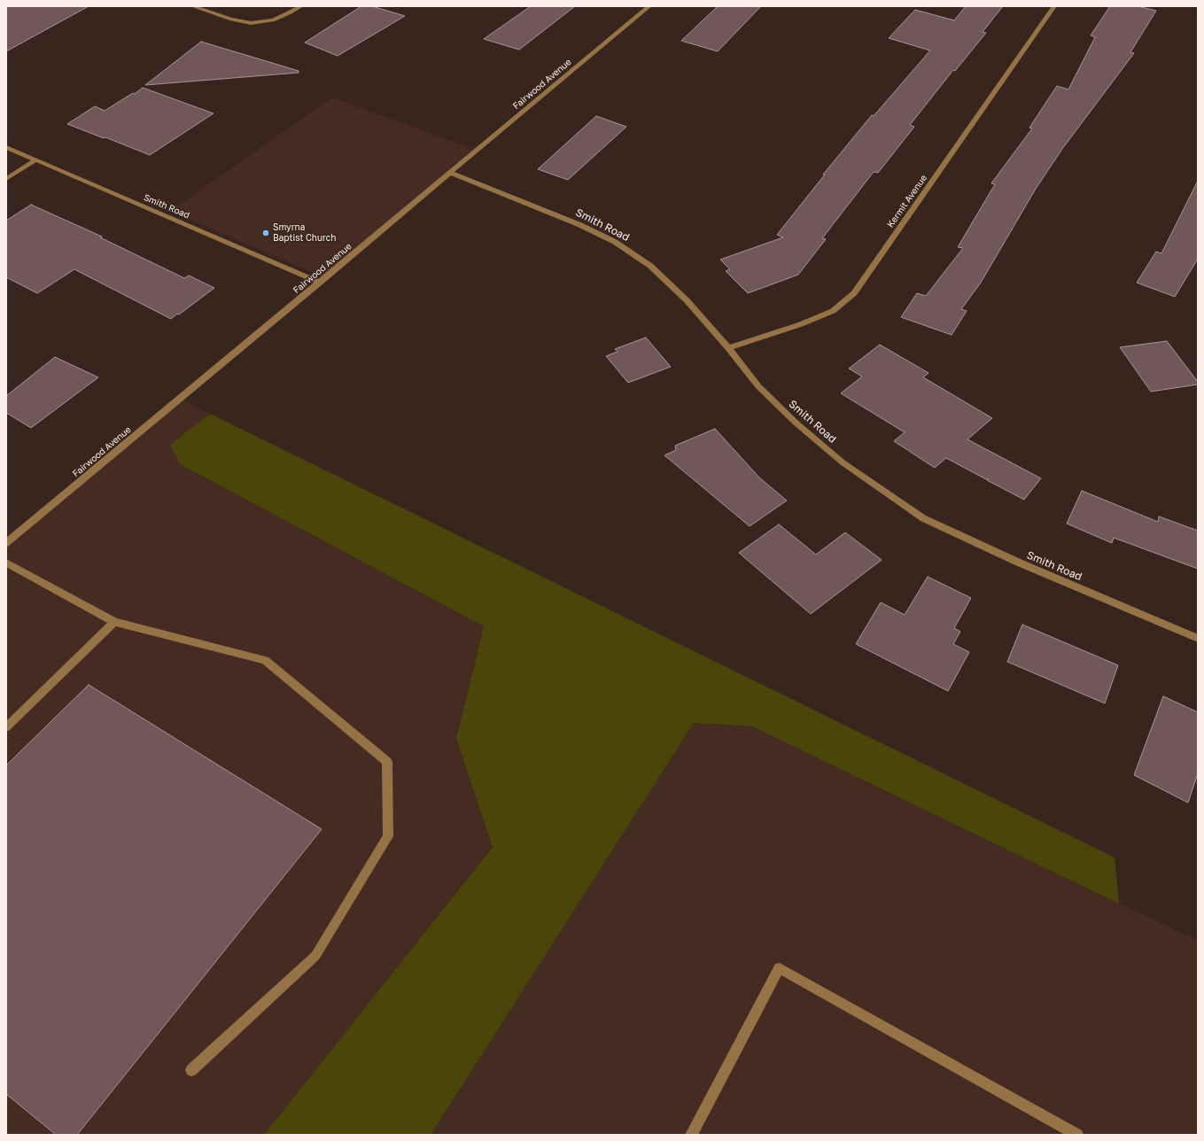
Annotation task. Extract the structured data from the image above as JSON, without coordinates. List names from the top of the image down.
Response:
{
  "streets": {
    "street": ["Fairwood Avenue", "Kermit Avenue", "Smith Road"]
  },
  "crossings": [
    ["Fairwood Avenue", "Smith Road"],
    ["Kermit Avenue", "Smith Road"]
  ],
  "places": ["Smyrna Baptist Church"]
}
